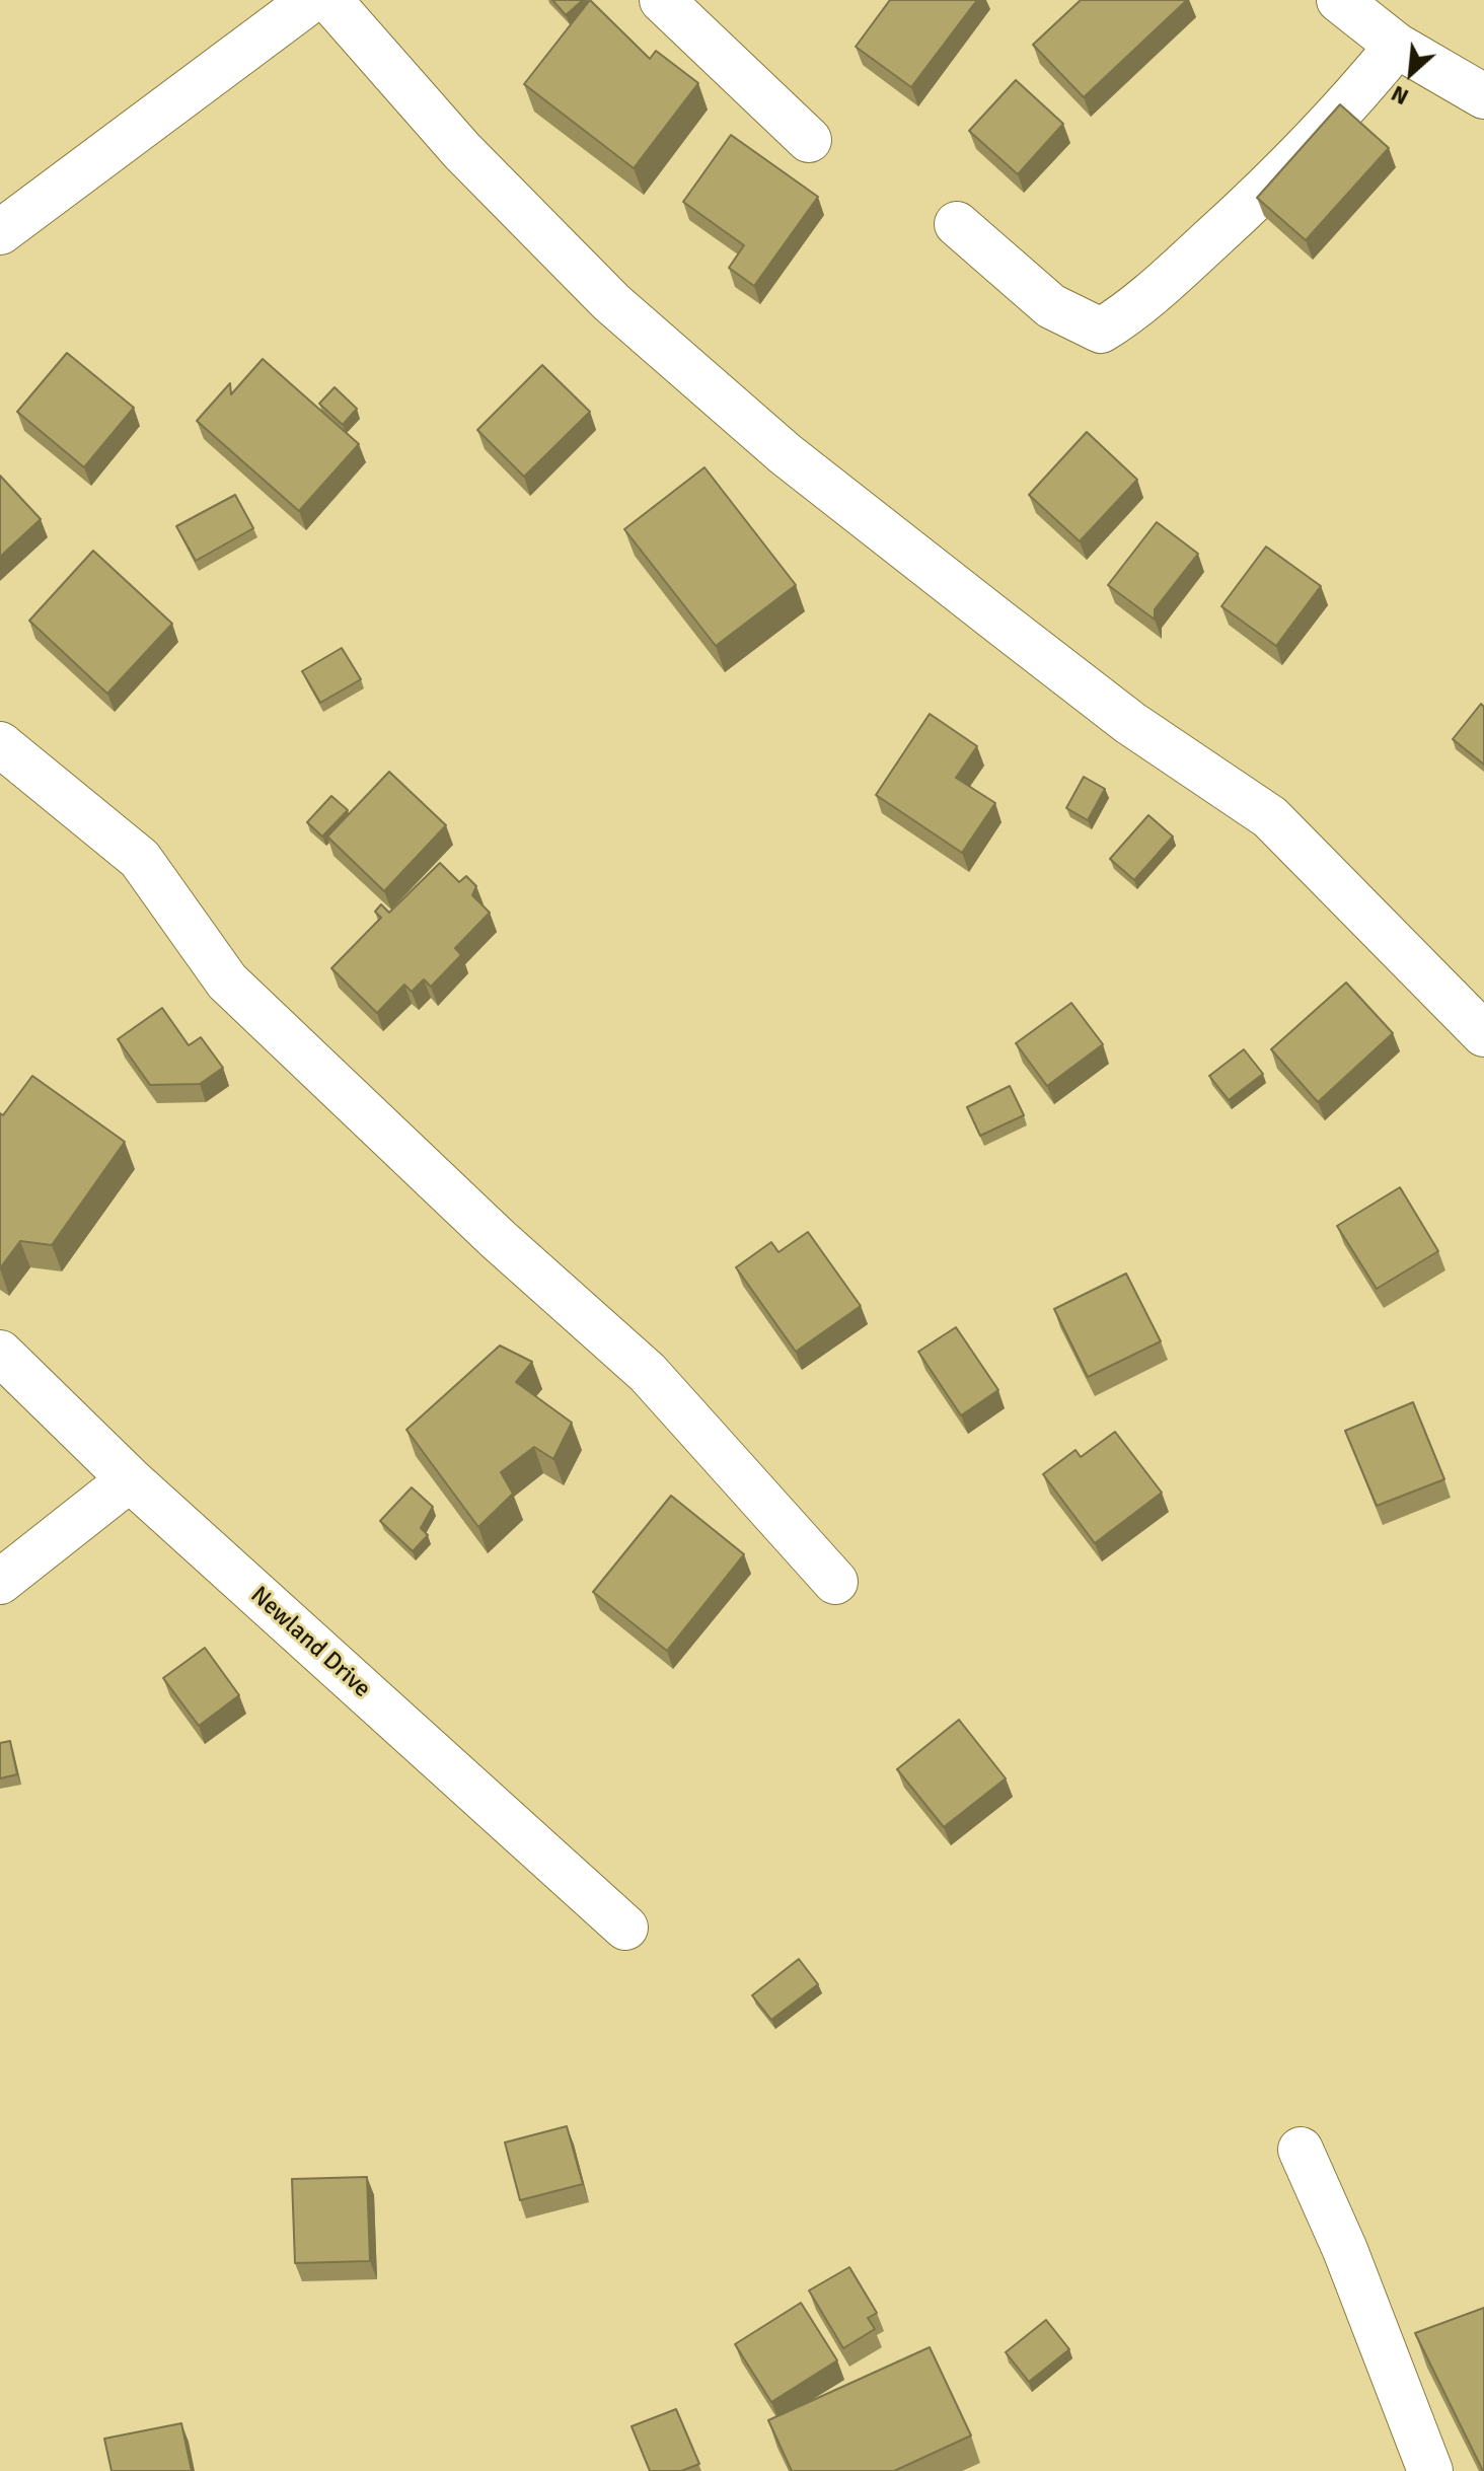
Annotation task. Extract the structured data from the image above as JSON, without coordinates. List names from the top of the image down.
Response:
{
  "streets": {
    "street": ["Newland Drive"]
  },
  "north": "bottom left"
}
